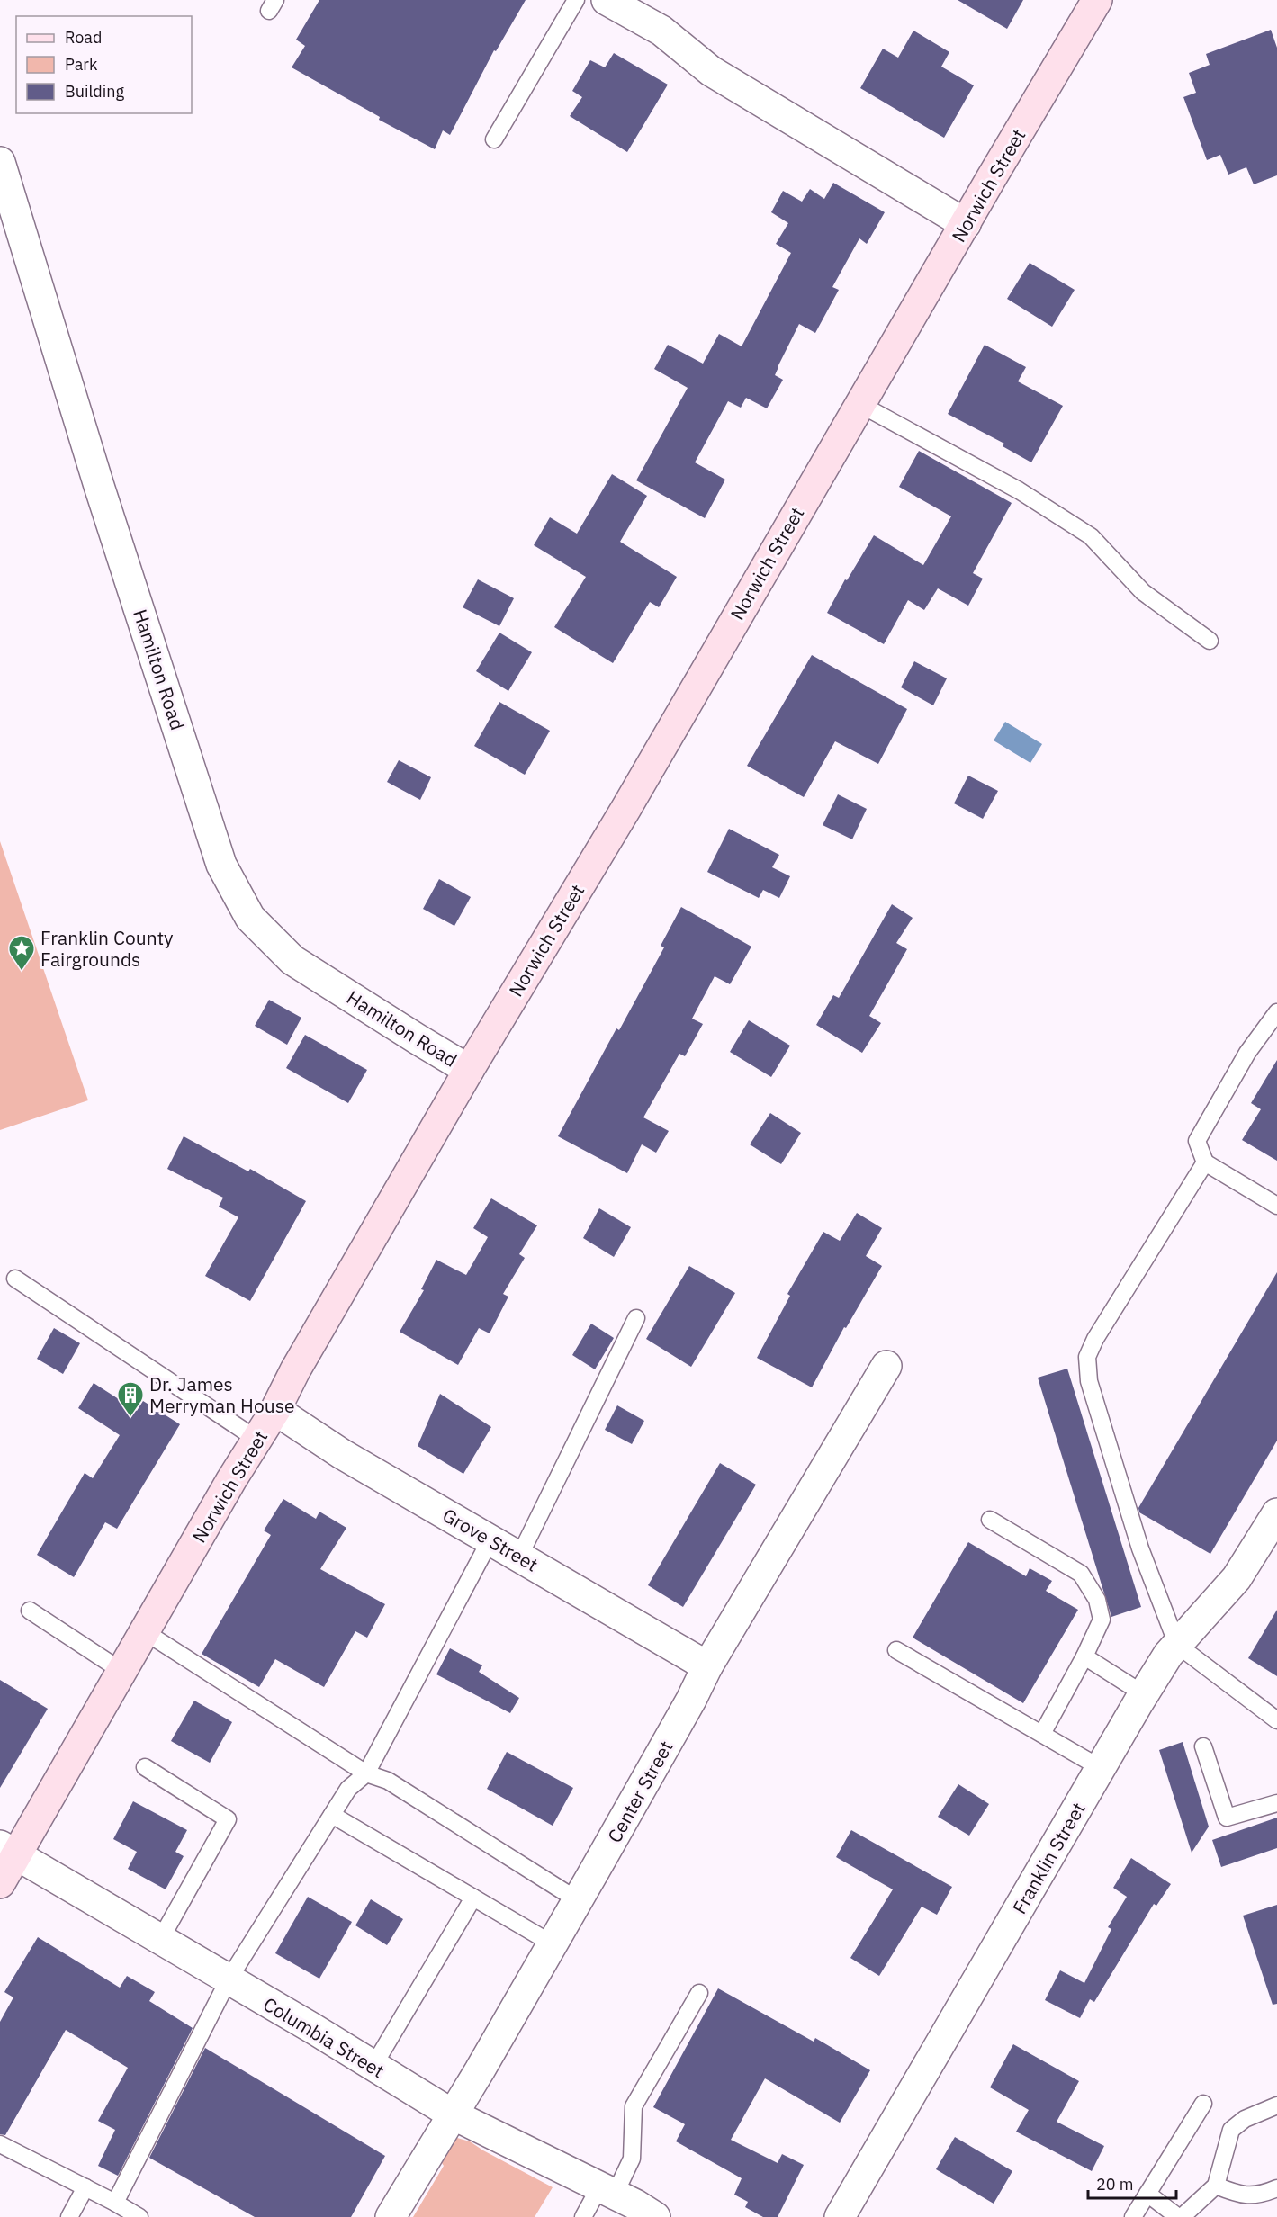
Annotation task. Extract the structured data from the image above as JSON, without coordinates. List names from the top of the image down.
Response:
{
  "streets": {
    "main road": ["Norwich Street"],
    "street": [
      "Hamilton Road",
      "Grove Street",
      "Center Street",
      "Franklin Street",
      "Columbia Street"
    ]
  },
  "crossings": [
    ["Norwich Street", "Hamilton Road"],
    ["Norwich Street", "Grove Street"],
    ["Norwich Street", "Columbia Street"],
    ["Grove Street", "Center Street"],
    ["Center Street", "Columbia Street"]
  ],
  "places": {
    "place": ["Franklin County Fairgrounds"],
    "building": ["Dr. James Merryman House"]
  },
  "legend": ["Road", "Park", "Building"],
  "scale_bar": "20 m"
}
